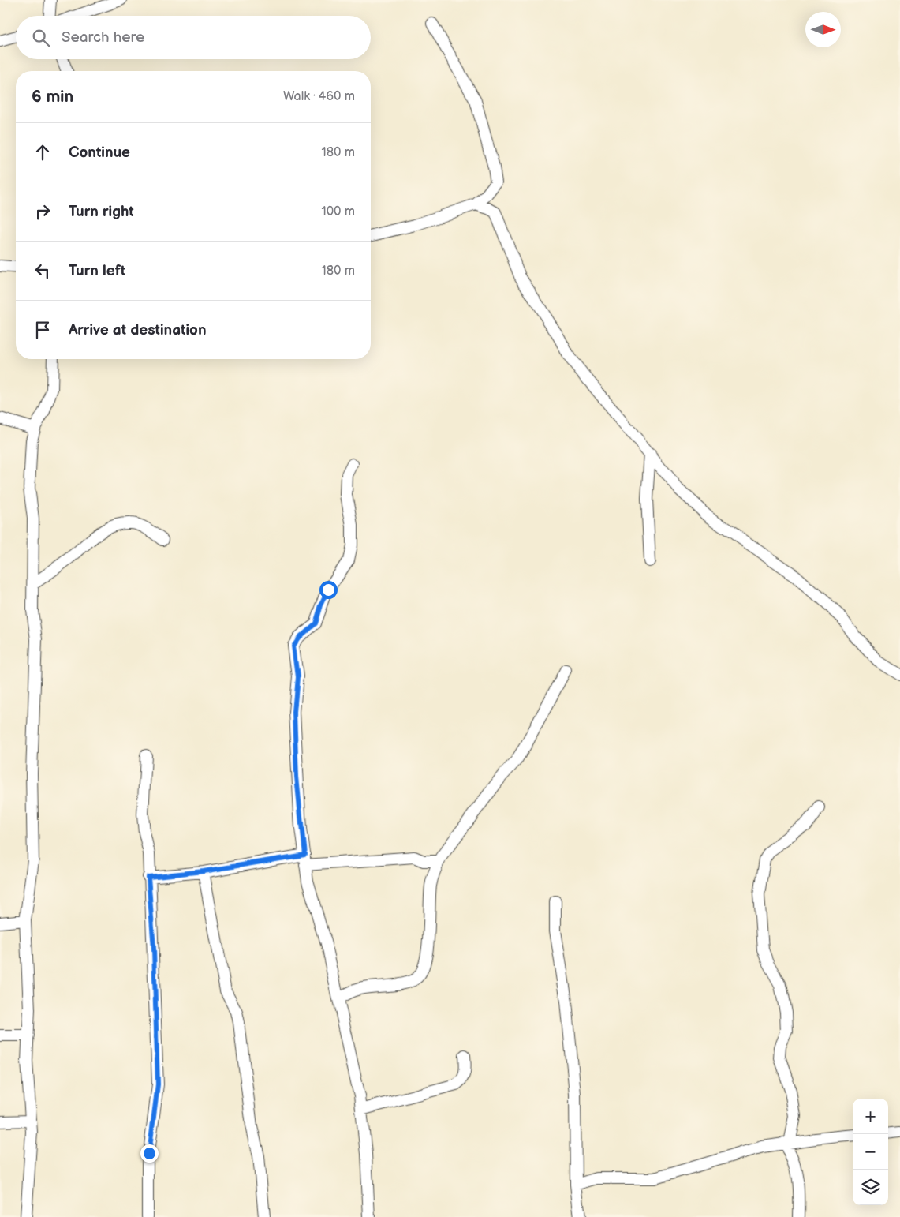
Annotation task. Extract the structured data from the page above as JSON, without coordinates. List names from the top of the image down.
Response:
{
  "north": "right",
  "page": {
    "search": "Search here",
    "heading": ["6 min", "Walk · 460 m"],
    "list": [
      ["Continue", "180 m"],
      ["Turn right", "100 m"],
      ["Turn left", "180 m"],
      "Arrive at destination"
    ],
    "map_buttons": ["+", "−"]
  }
}
